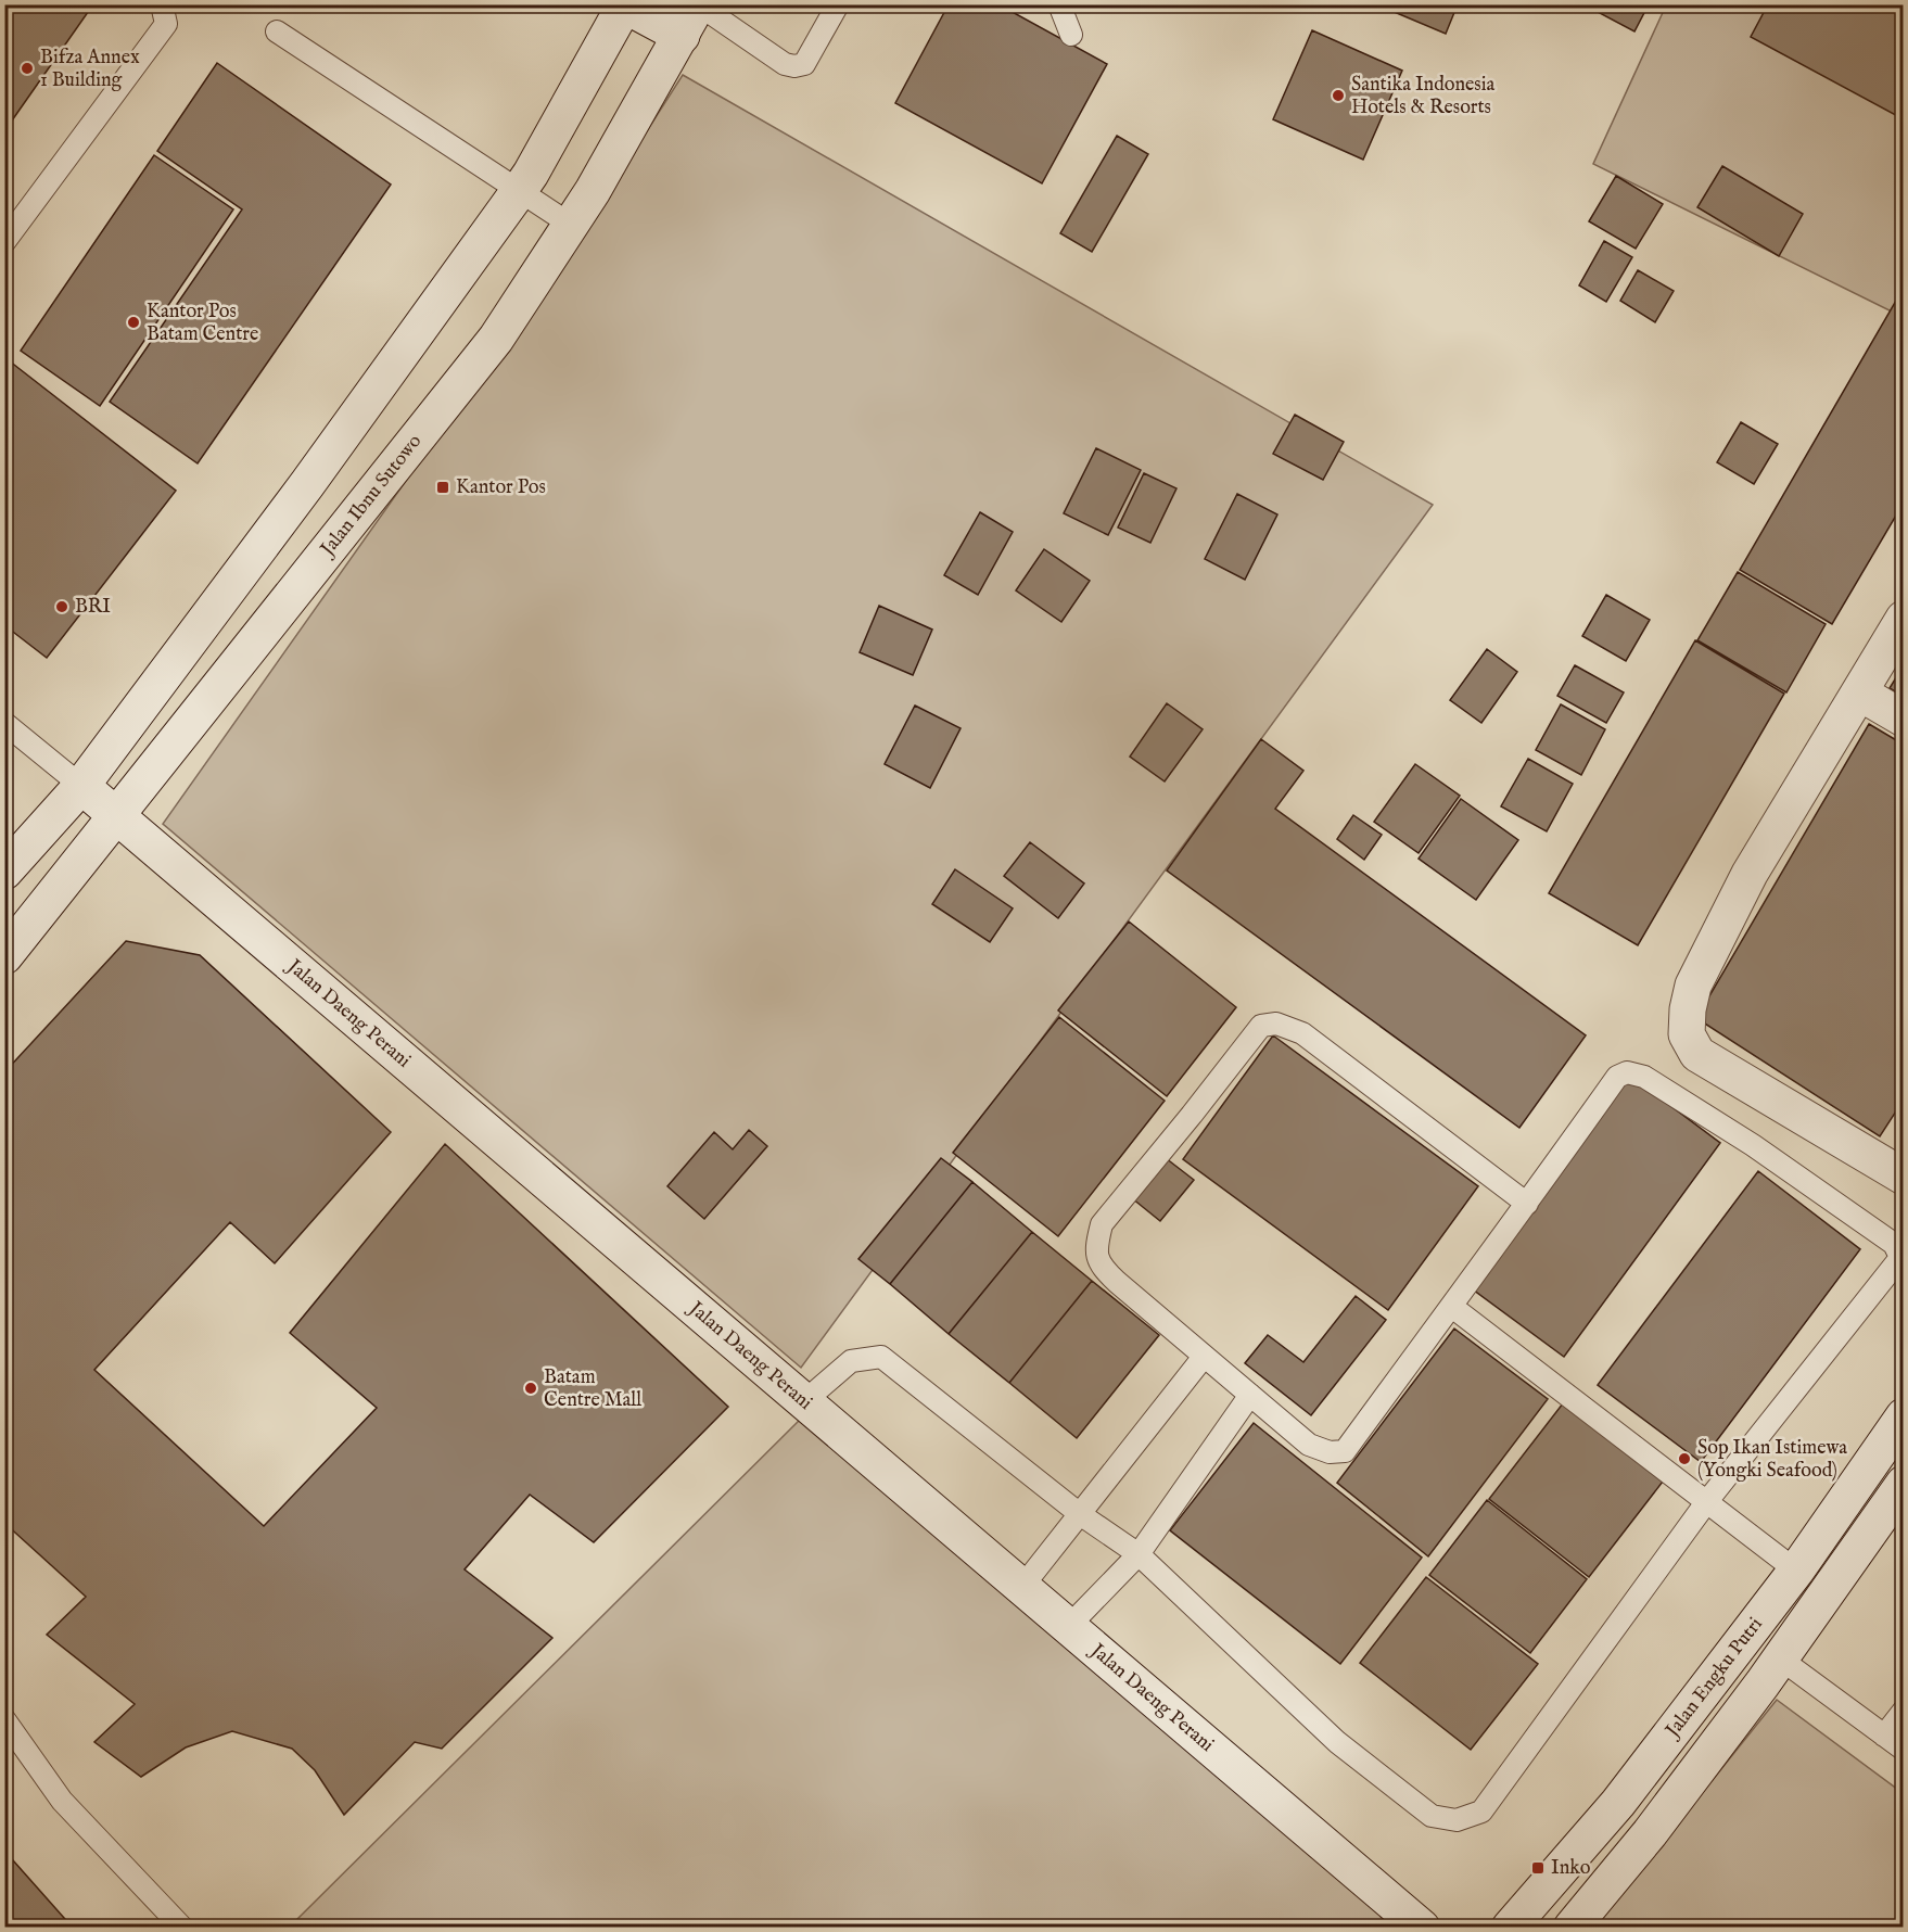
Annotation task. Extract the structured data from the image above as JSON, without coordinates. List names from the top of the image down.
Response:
{
  "streets": {
    "main road": ["Jalan Ibnu Sutowo", "Jalan Daeng Perani", "Jalan Engku Putri"]
  },
  "crossings": [
    ["Jalan Ibnu Sutowo", "Jalan Daeng Perani"]
  ],
  "places": {
    "other": [
      "Bifza Annex 1 Building",
      "Santika Indonesia Hotels & Resorts",
      "Kantor Pos Batam Centre",
      "BRI",
      "Batam Centre Mall",
      "Sop Ikan Istimewa (Yongki Seafood)"
    ],
    "transit": ["Kantor Pos", "Inko"]
  }
}
